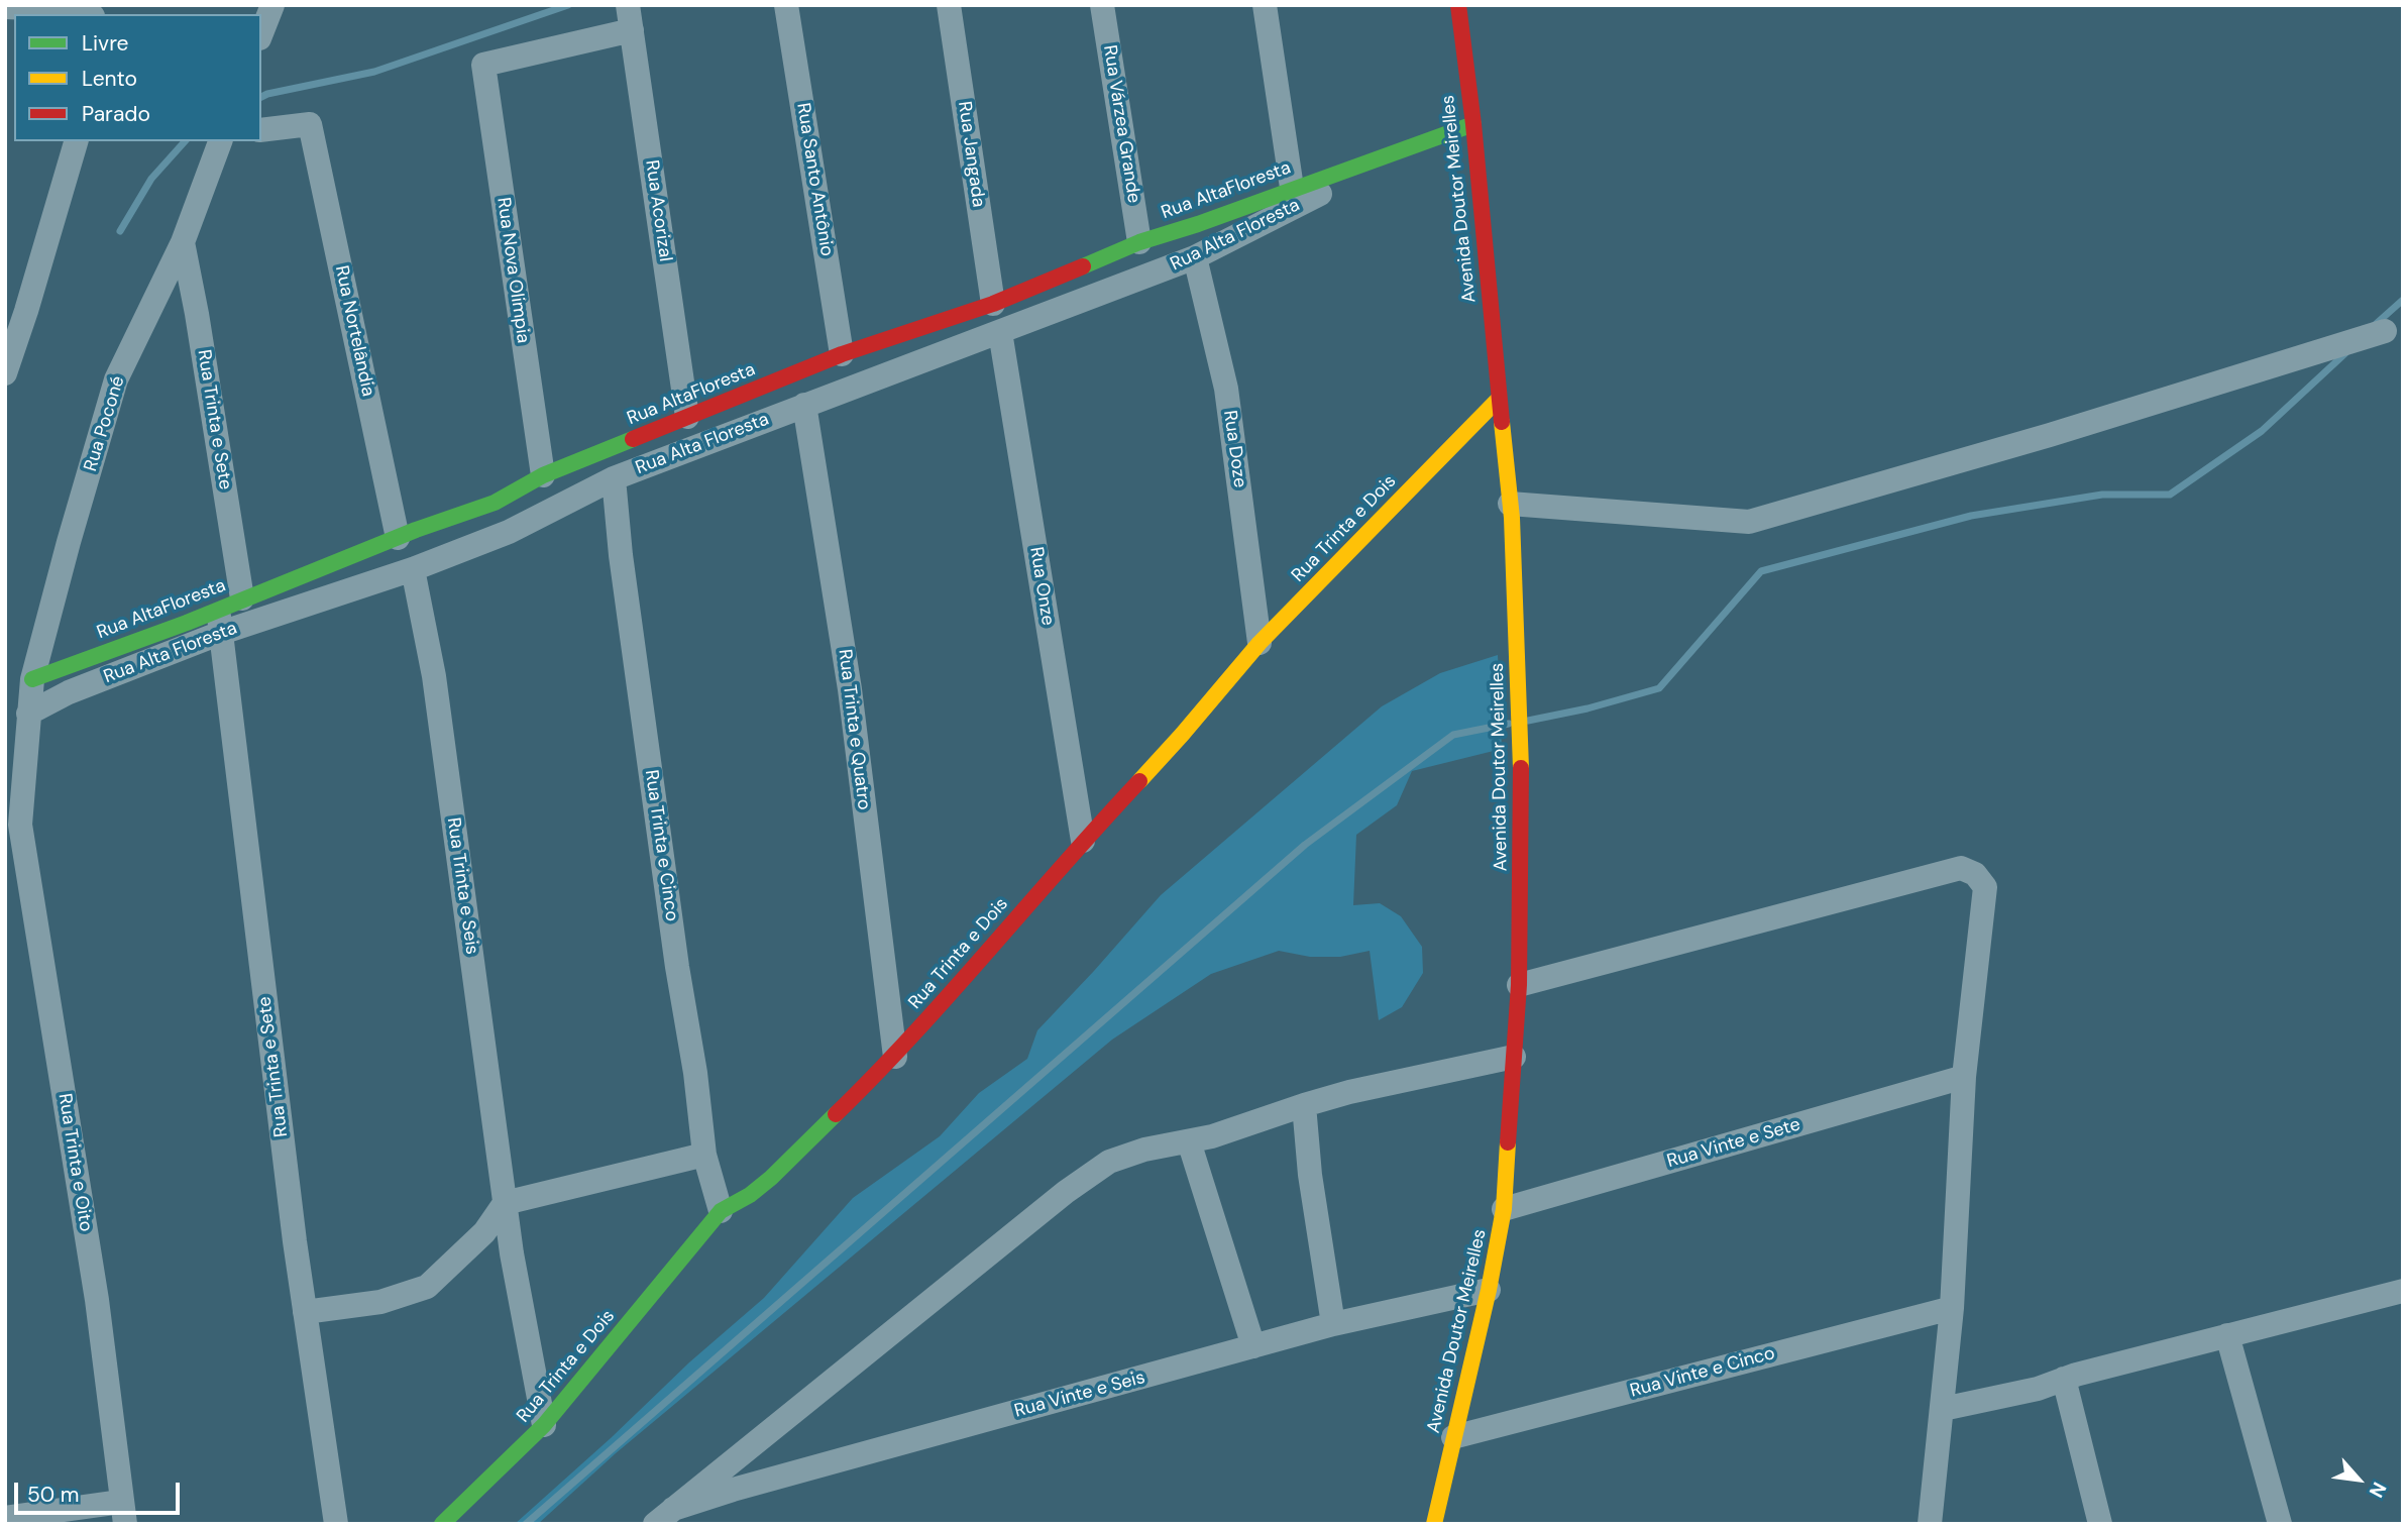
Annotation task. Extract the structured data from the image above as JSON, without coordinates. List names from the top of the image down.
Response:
{
  "streets": {
    "street": [
      "Rua Várzea Grande",
      "Rua Jangada",
      "Rua Santo Antônio",
      "Rua AltaFloresta",
      "Avenida Doutor Meirelles",
      "Rua Acorizal",
      "Rua Alta Floresta",
      "Rua Nova Olimpia",
      "Rua Nortelândia",
      "Rua Trinta e Sete",
      "Rua Poconé",
      "Rua Doze",
      "Rua Trinta e Dois",
      "Rua Onze",
      "Rua Trinta e Quatro",
      "Rua Trinta e Cinco",
      "Rua Trinta e Seis",
      "Rua Vinte e Sete",
      "Rua Trinta e Oito",
      "Rua Vinte e Cinco",
      "Rua Vinte e Seis"
    ]
  },
  "crossings": [
    ["Rua Várzea Grande", "Rua AltaFloresta"],
    ["Rua Jangada", "Rua AltaFloresta"],
    ["Rua Santo Antônio", "Rua AltaFloresta"],
    ["Rua AltaFloresta", "Avenida Doutor Meirelles"],
    ["Rua AltaFloresta", "Rua Acorizal"],
    ["Rua AltaFloresta", "Rua Alta Floresta"],
    ["Rua AltaFloresta", "Rua Nova Olimpia"],
    ["Rua AltaFloresta", "Rua Nortelândia"],
    ["Rua AltaFloresta", "Rua Trinta e Sete"],
    ["Rua AltaFloresta", "Rua Poconé"],
    ["Avenida Doutor Meirelles", "Rua Trinta e Dois"],
    ["Avenida Doutor Meirelles", "Rua Vinte e Sete"],
    ["Avenida Doutor Meirelles", "Rua Vinte e Cinco"],
    ["Avenida Doutor Meirelles", "Rua Vinte e Seis"],
    ["Rua Acorizal", "Rua Nova Olimpia"],
    ["Rua Alta Floresta", "Rua Trinta e Sete"],
    ["Rua Alta Floresta", "Rua Poconé"],
    ["Rua Alta Floresta", "Rua Doze"],
    ["Rua Alta Floresta", "Rua Onze"],
    ["Rua Alta Floresta", "Rua Trinta e Quatro"],
    ["Rua Alta Floresta", "Rua Trinta e Cinco"],
    ["Rua Alta Floresta", "Rua Trinta e Seis"],
    ["Rua Alta Floresta", "Rua Trinta e Oito"],
    ["Rua Trinta e Sete", "Rua Poconé"],
    ["Rua Poconé", "Rua Trinta e Oito"],
    ["Rua Doze", "Rua Trinta e Dois"],
    ["Rua Trinta e Dois", "Rua Onze"],
    ["Rua Trinta e Dois", "Rua Trinta e Quatro"],
    ["Rua Trinta e Dois", "Rua Trinta e Cinco"]
  ],
  "legend": ["Livre", "Lento", "Parado"],
  "scale_bar": "50 m",
  "north": "bottom right"
}
